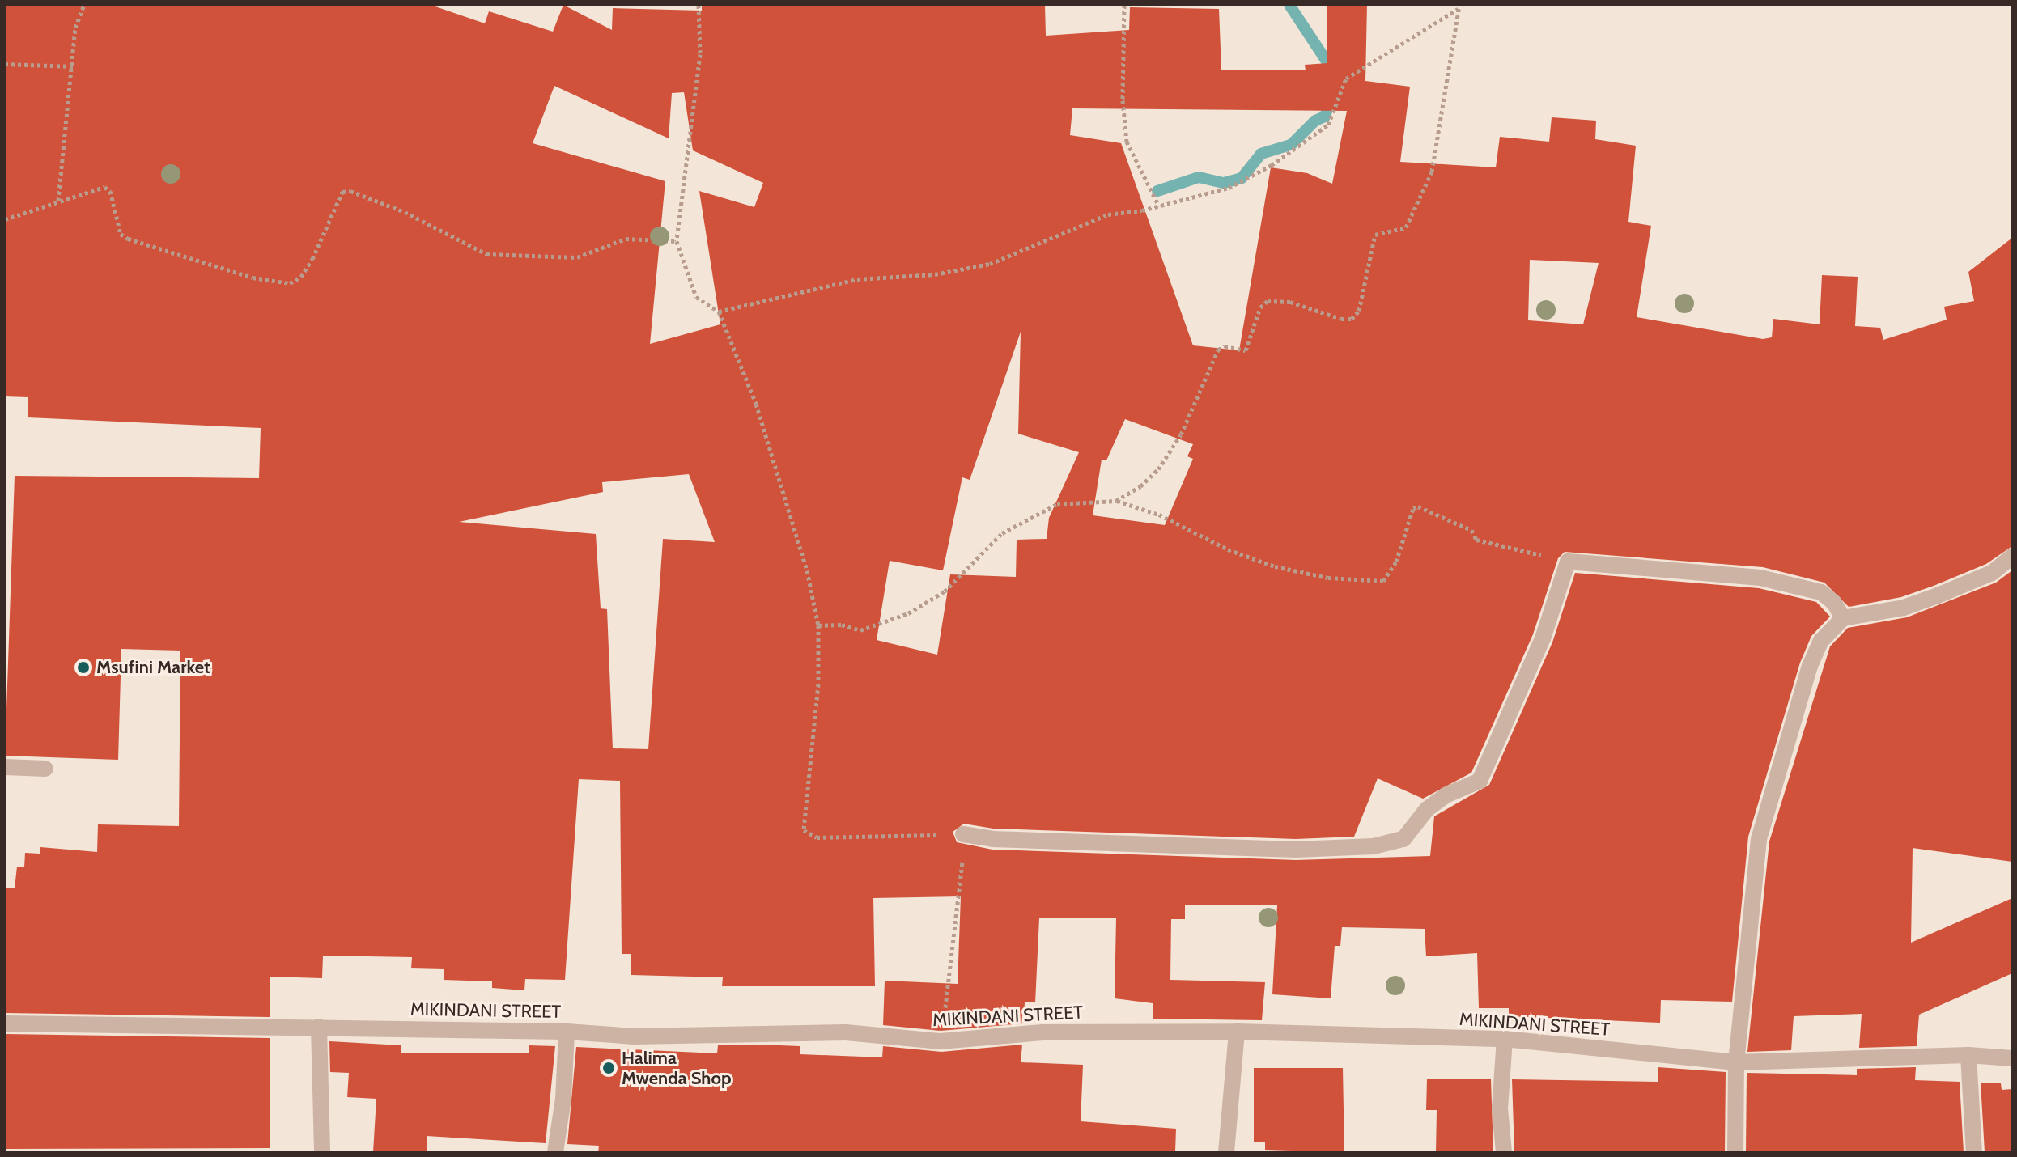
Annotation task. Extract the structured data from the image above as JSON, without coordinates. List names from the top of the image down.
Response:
{
  "streets": {
    "street": ["MIKINDANI STREET"]
  },
  "places": ["Msufini Market", "Halima Mwenda Shop"]
}
